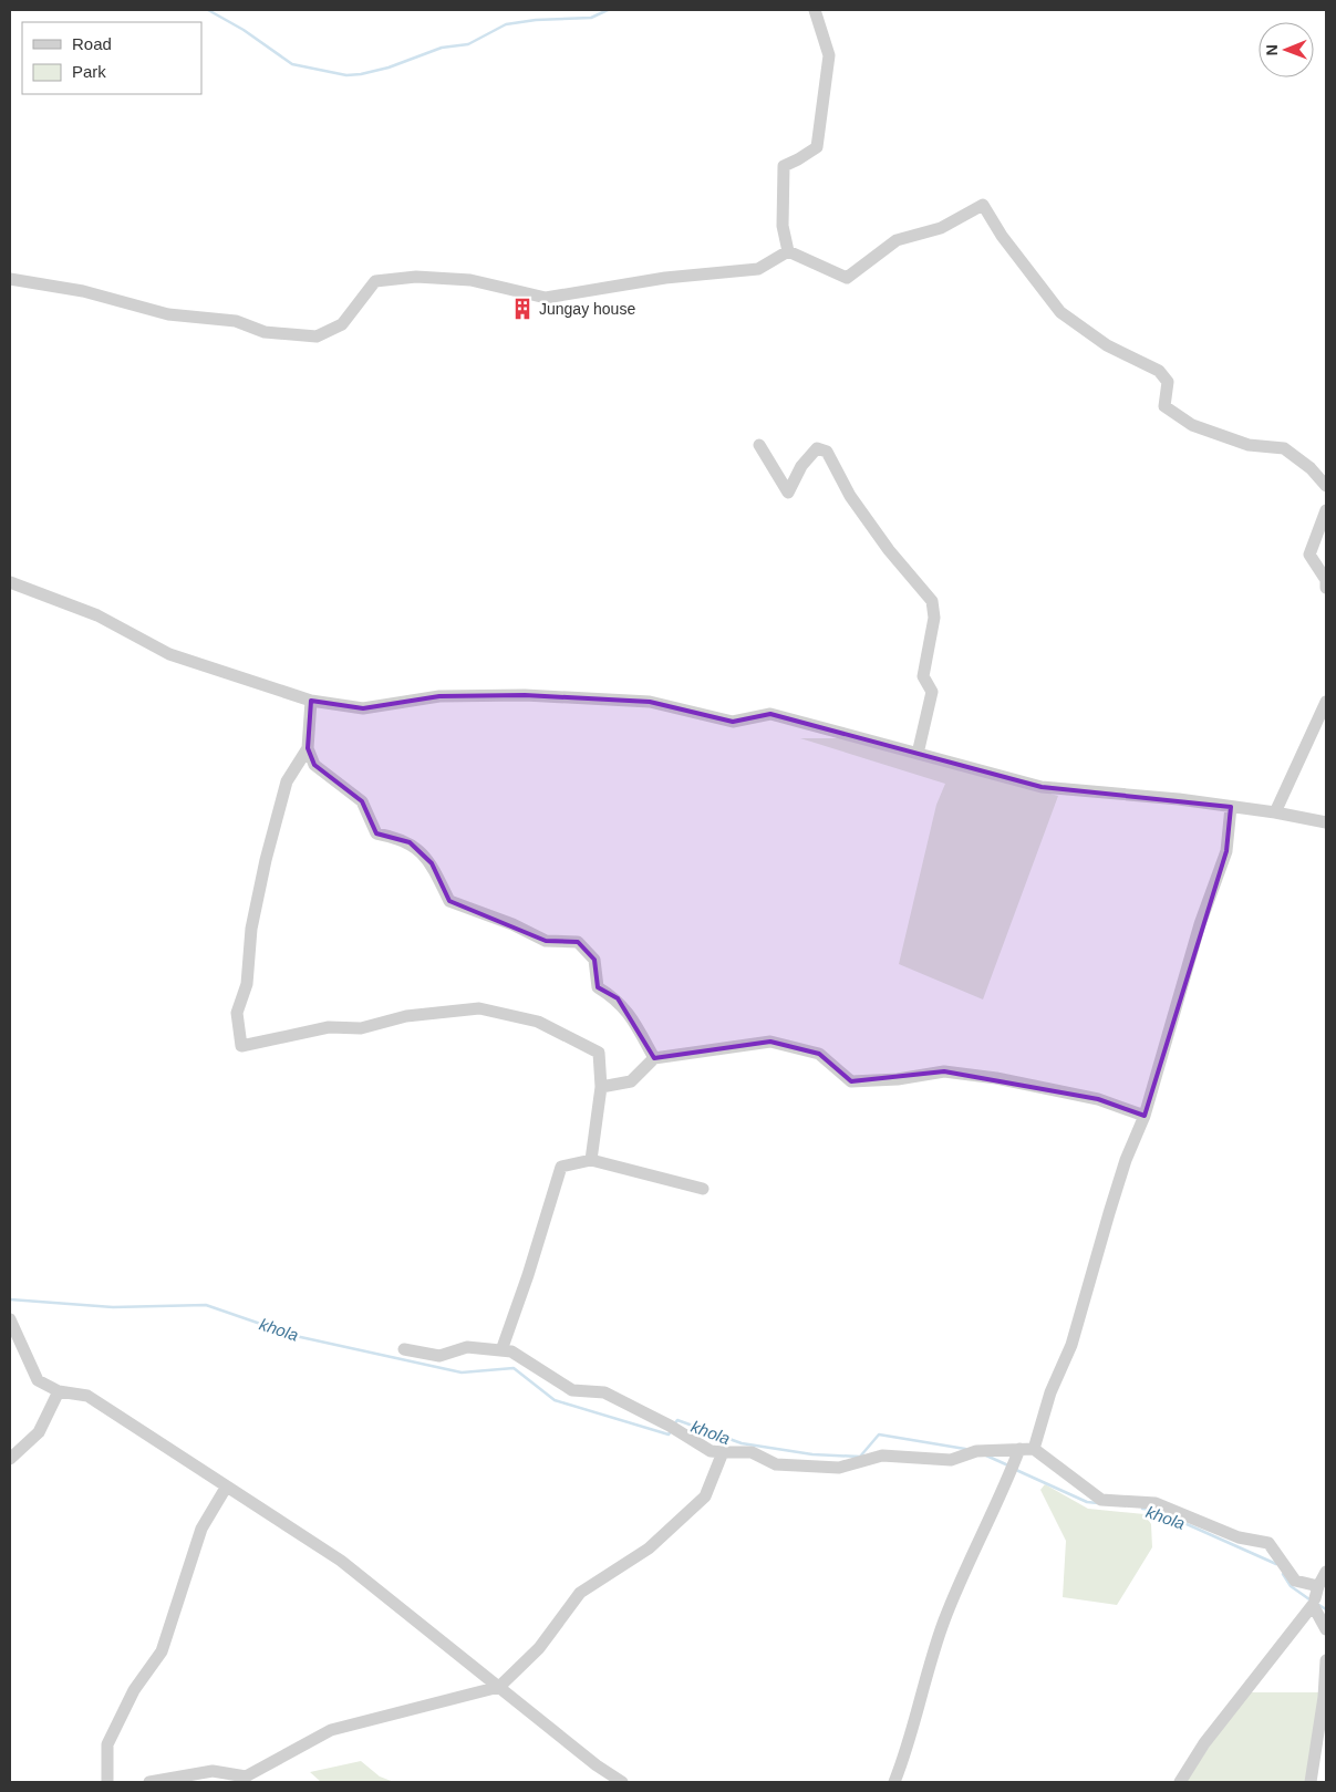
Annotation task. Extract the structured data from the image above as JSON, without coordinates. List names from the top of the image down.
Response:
{
  "water": ["khola"],
  "places": {
    "building": ["Jungay house"]
  },
  "legend": ["Road", "Park"],
  "north": "left"
}
